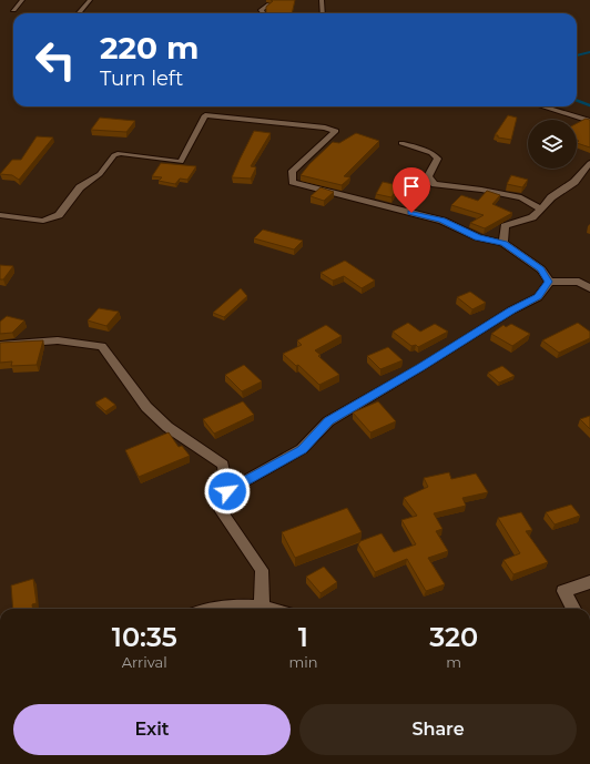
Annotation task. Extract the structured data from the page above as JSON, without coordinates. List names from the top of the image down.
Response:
{
  "page": {
    "turn": ["220 m", "Turn left"],
    "eta": [
      "10:35",
      "Arrival",
      "1",
      "min",
      "320",
      "m"
    ],
    "buttons": ["Exit", "Share"]
  }
}
